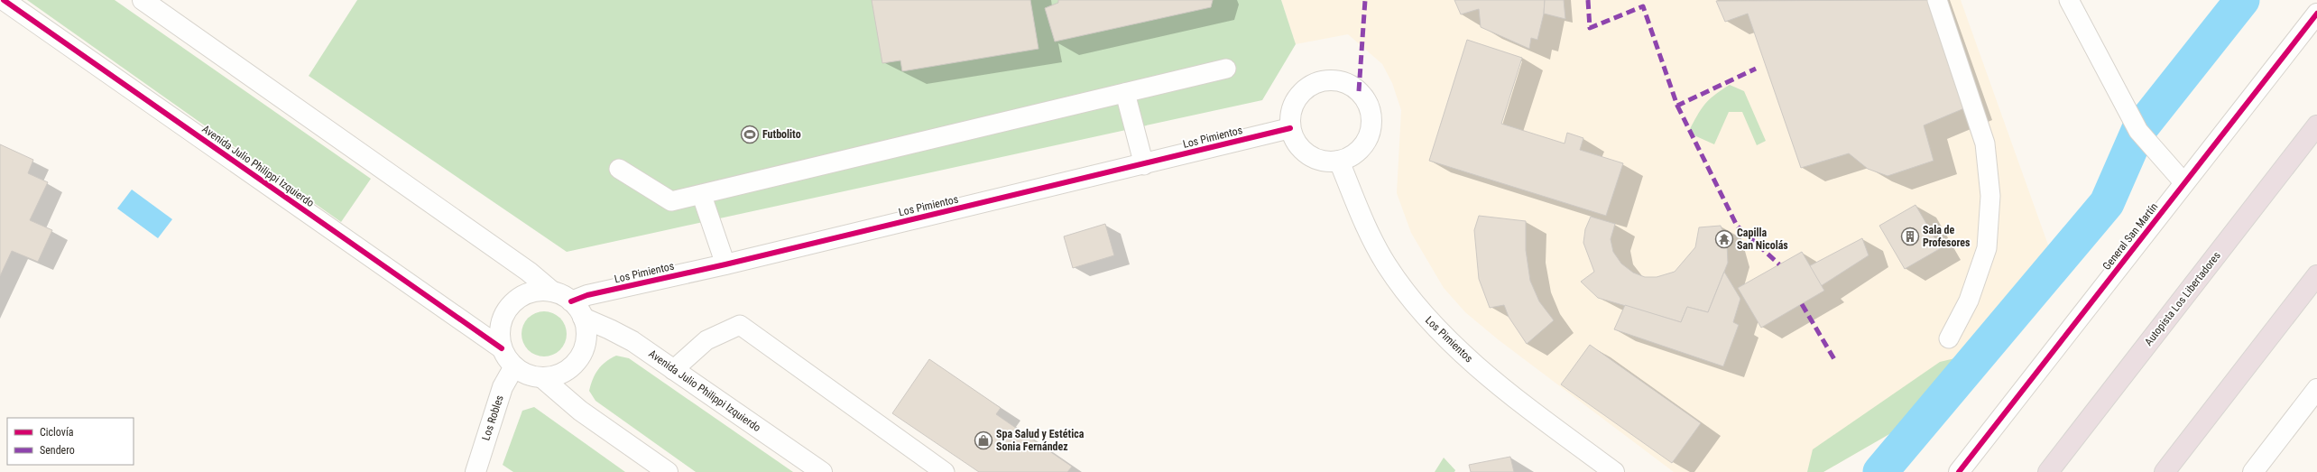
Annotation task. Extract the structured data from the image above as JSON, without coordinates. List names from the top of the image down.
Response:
{
  "streets": {
    "highway": ["Autopista Los Libertadores"],
    "street": [
      "Los Pimientos",
      "Avenida Julio Philippi Izquierdo",
      "General San Martín",
      "Los Robles"
    ]
  },
  "crossings": [
    ["Los Pimientos", "Avenida Julio Philippi Izquierdo"],
    ["Los Pimientos", "Los Robles"],
    ["Avenida Julio Philippi Izquierdo", "Los Robles"]
  ],
  "places": {
    "sports": ["Futbolito"],
    "building": ["Sala de Profesores"],
    "temple": ["Capilla San Nicolás"],
    "shop": ["Spa Salud y Estética Sonia Fernández"]
  },
  "legend": ["Ciclovía", "Sendero"]
}
